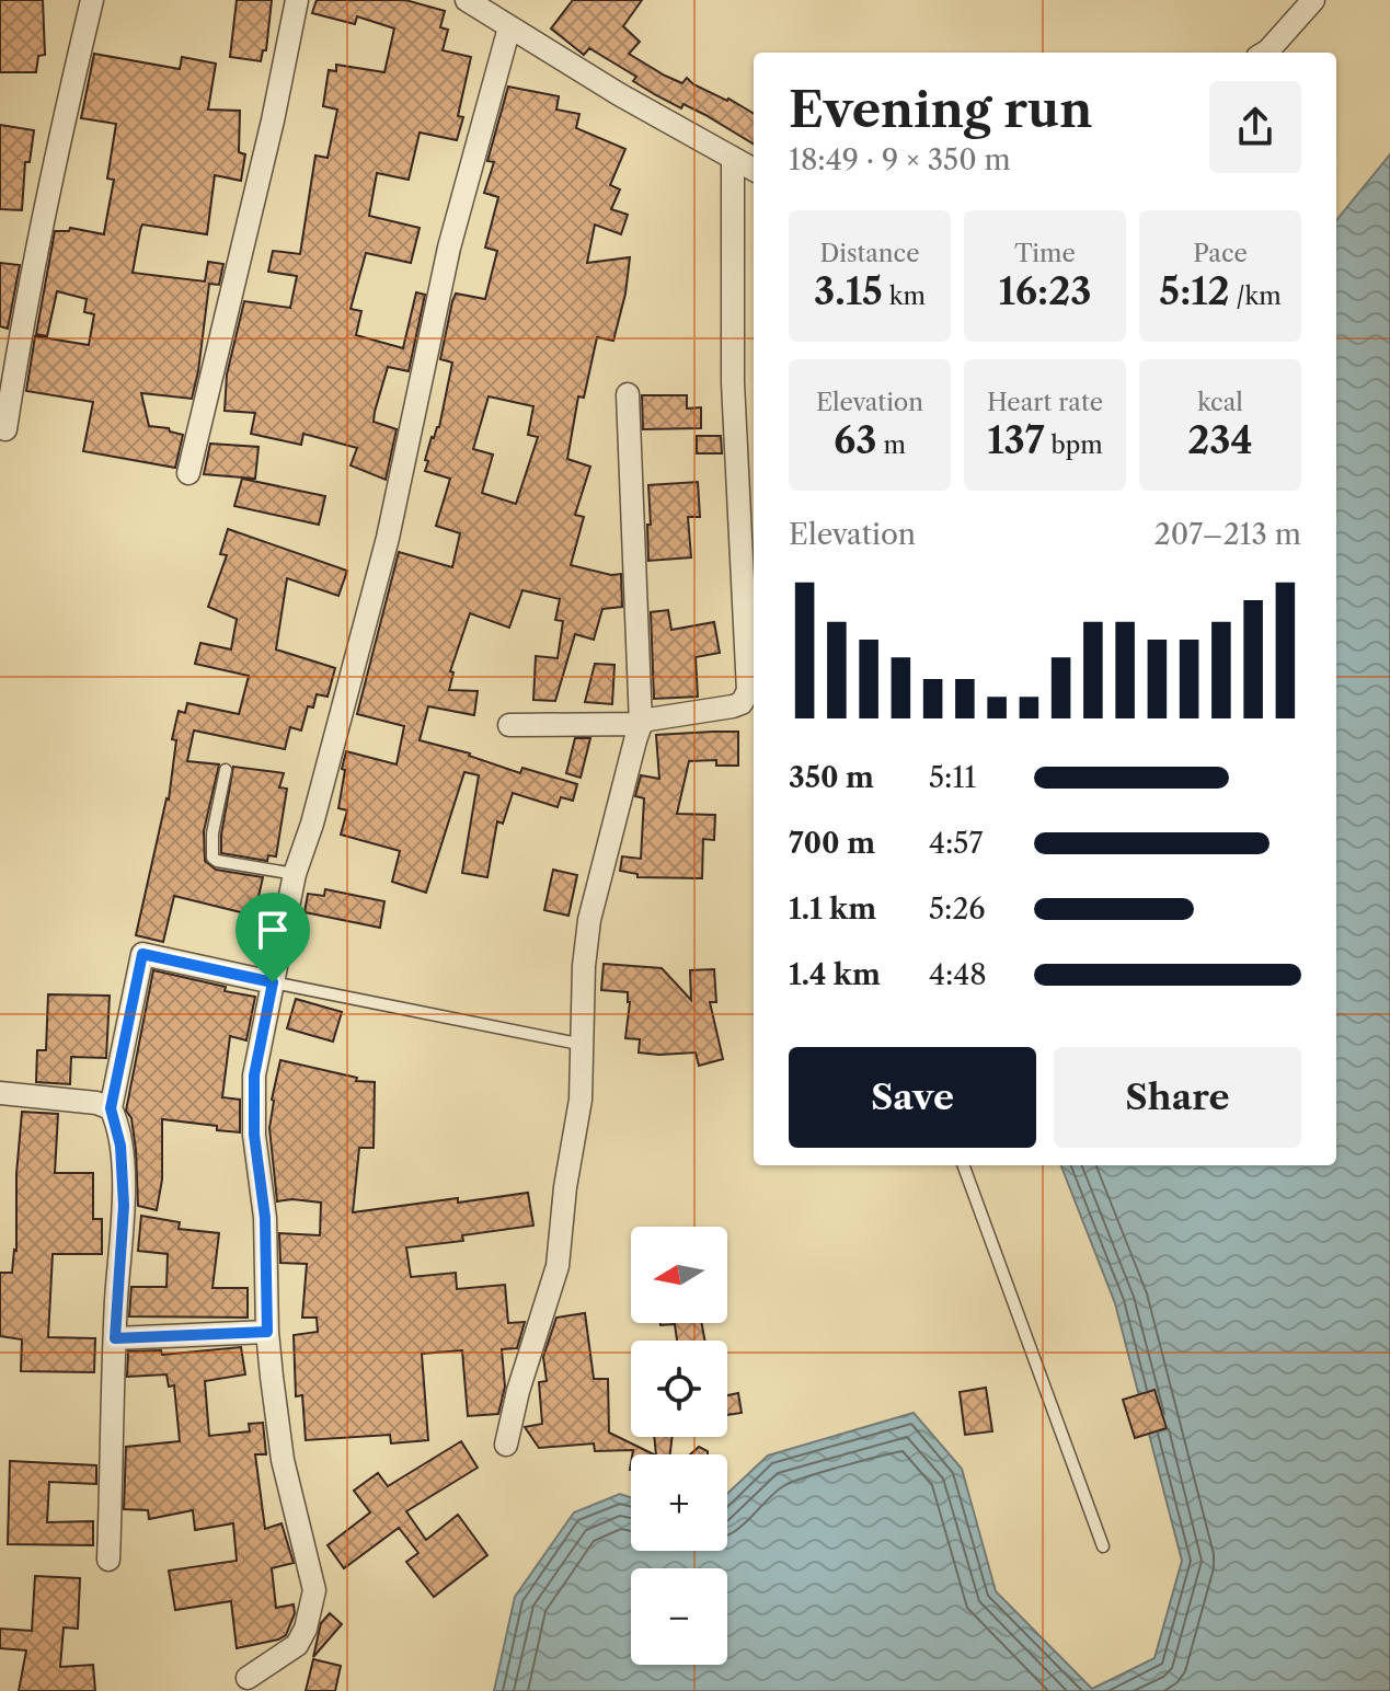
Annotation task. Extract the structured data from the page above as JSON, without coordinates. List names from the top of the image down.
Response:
{
  "north": "left",
  "page": {
    "heading": ["Evening run", "18:49 · 9 × 350 m"],
    "stats": [
      ["Distance", "3.15 km"],
      ["Time", "16:23"],
      ["Pace", "5:12 /km"],
      ["Elevation", "63 m"],
      ["Heart rate", "137 bpm"],
      ["kcal", "234"]
    ],
    "chart": ["Elevation", "207–213 m"],
    "list": [
      {
        "name": "350 m",
        "note": "5:11"
      },
      {
        "name": "700 m",
        "note": "4:57"
      },
      {
        "name": "1.1 km",
        "note": "5:26"
      },
      {
        "name": "1.4 km",
        "note": "4:48"
      }
    ],
    "buttons": ["Save", "Share"],
    "map_buttons": ["+", "−"]
  }
}
